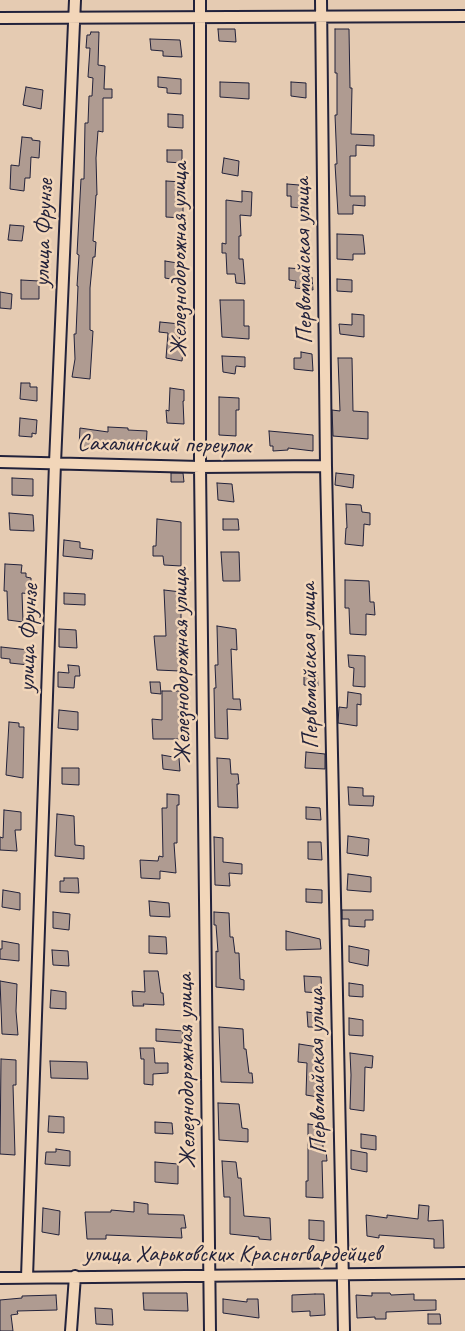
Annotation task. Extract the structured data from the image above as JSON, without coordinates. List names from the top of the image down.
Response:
{
  "streets": {
    "street": [
      "улица Фрунзе",
      "Железнодорожная улица",
      "Первомайская улица",
      "Сахалинский переулок",
      "улица Харьковских Красногвардейцев"
    ]
  },
  "crossings": [
    ["улица Фрунзе", "Сахалинский переулок"],
    ["улица Фрунзе", "улица Харьковских Красногвардейцев"],
    ["Железнодорожная улица", "Сахалинский переулок"],
    ["Железнодорожная улица", "улица Харьковских Красногвардейцев"],
    ["Первомайская улица", "Сахалинский переулок"],
    ["Первомайская улица", "улица Харьковских Красногвардейцев"]
  ]
}
